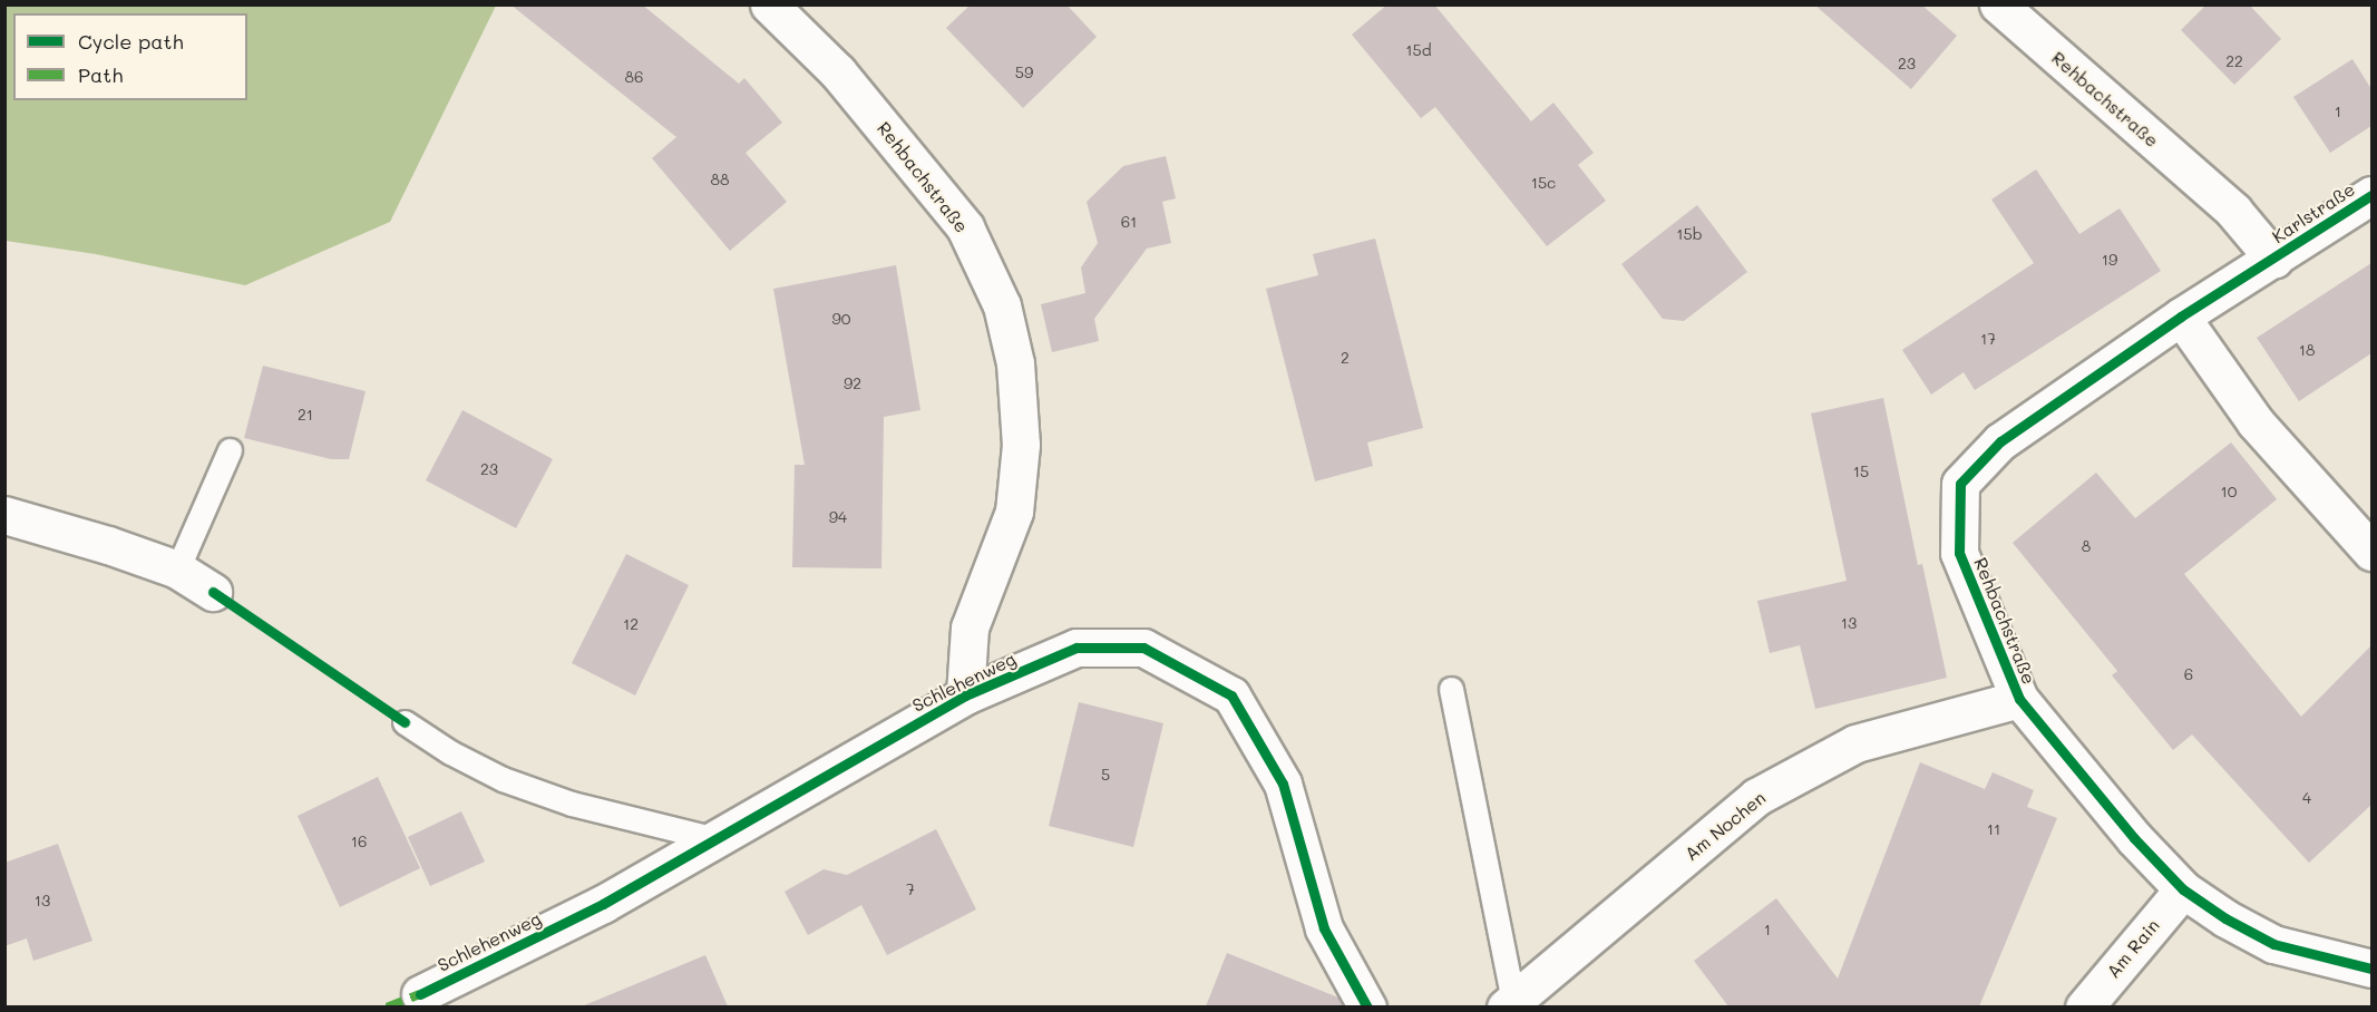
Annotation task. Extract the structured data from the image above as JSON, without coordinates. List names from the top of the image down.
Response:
{
  "streets": {
    "street": [
      "Rehbachstraße",
      "Karlstraße",
      "Schlehenweg",
      "Am Nochen",
      "Am Rain"
    ]
  },
  "crossings": [
    ["Rehbachstraße", "Karlstraße"],
    ["Rehbachstraße", "Schlehenweg"],
    ["Rehbachstraße", "Am Nochen"],
    ["Rehbachstraße", "Am Rain"]
  ],
  "house_numbers": [
    "15d",
    "22",
    "23",
    "59",
    "86",
    "1",
    "88",
    "15c",
    "61",
    "15b",
    "19",
    "90",
    "17",
    "18",
    "2",
    "92",
    "21",
    "23",
    "15",
    "10",
    "94",
    "8",
    "13",
    "12",
    "6",
    "5",
    "4",
    "11",
    "16",
    "7",
    "13",
    "1"
  ],
  "legend": ["Cycle path", "Path"]
}
